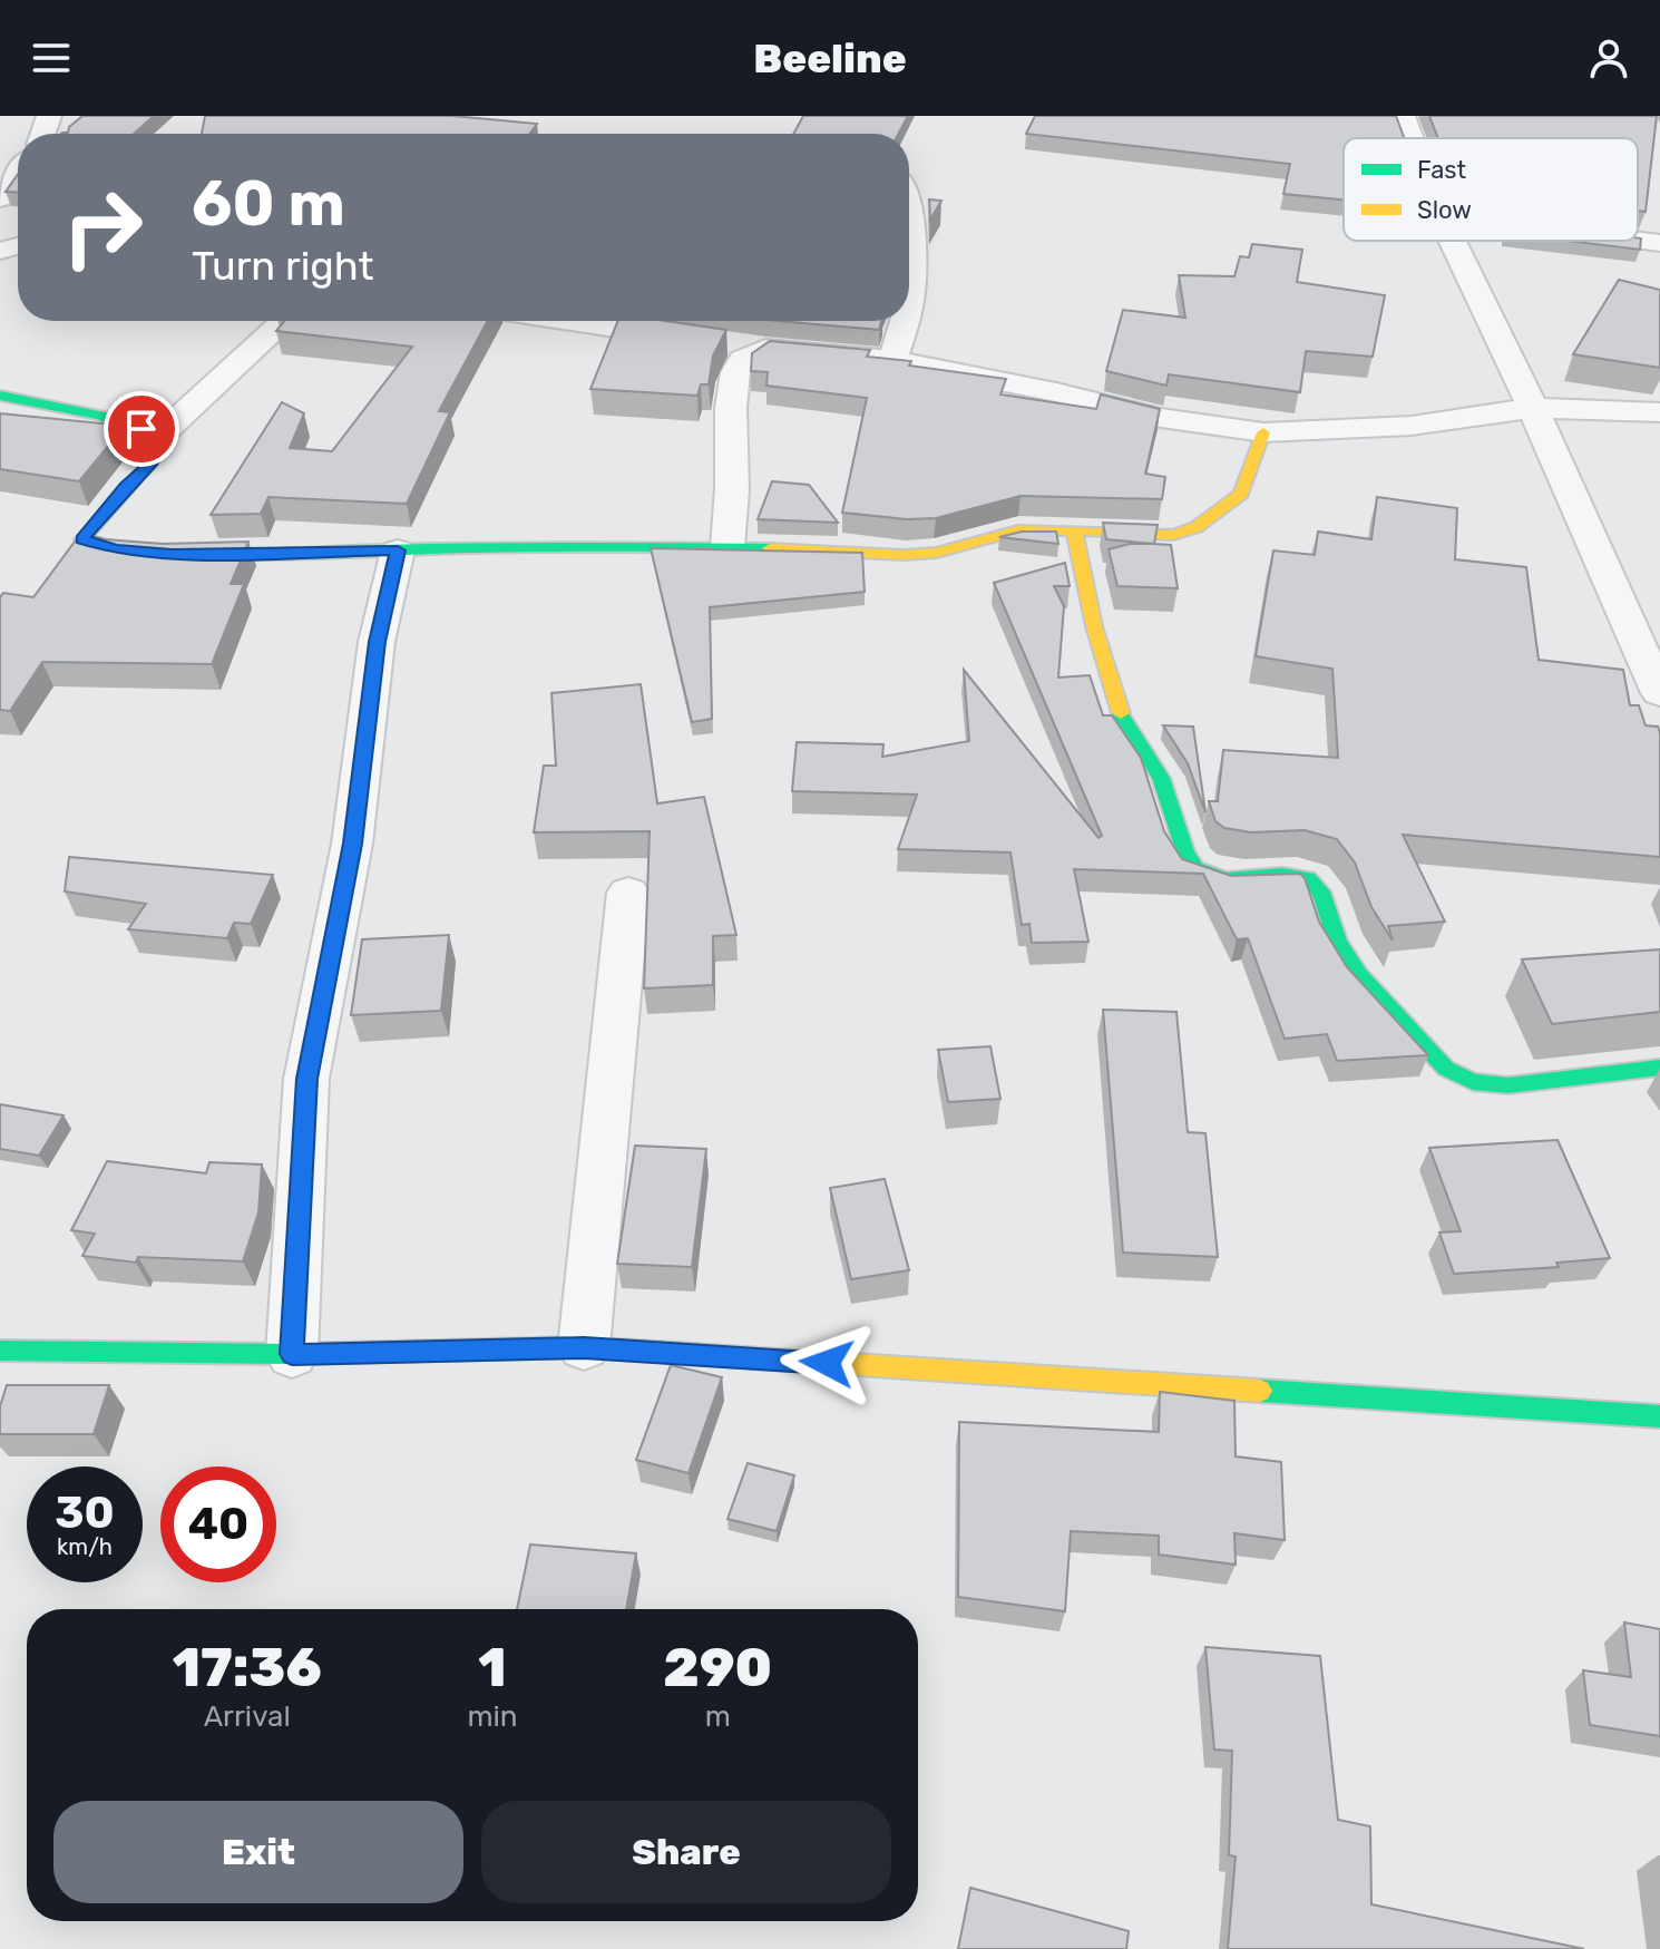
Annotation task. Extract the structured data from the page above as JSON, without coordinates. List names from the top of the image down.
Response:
{
  "legend": ["Fast", "Slow"],
  "page": {
    "header": "Beeline",
    "turn": ["60 m", "Turn right"],
    "speed": "30 km/h",
    "limit": "40",
    "eta": [
      "17:36",
      "Arrival",
      "1",
      "min",
      "290",
      "m"
    ],
    "buttons": ["Exit", "Share"]
  }
}
